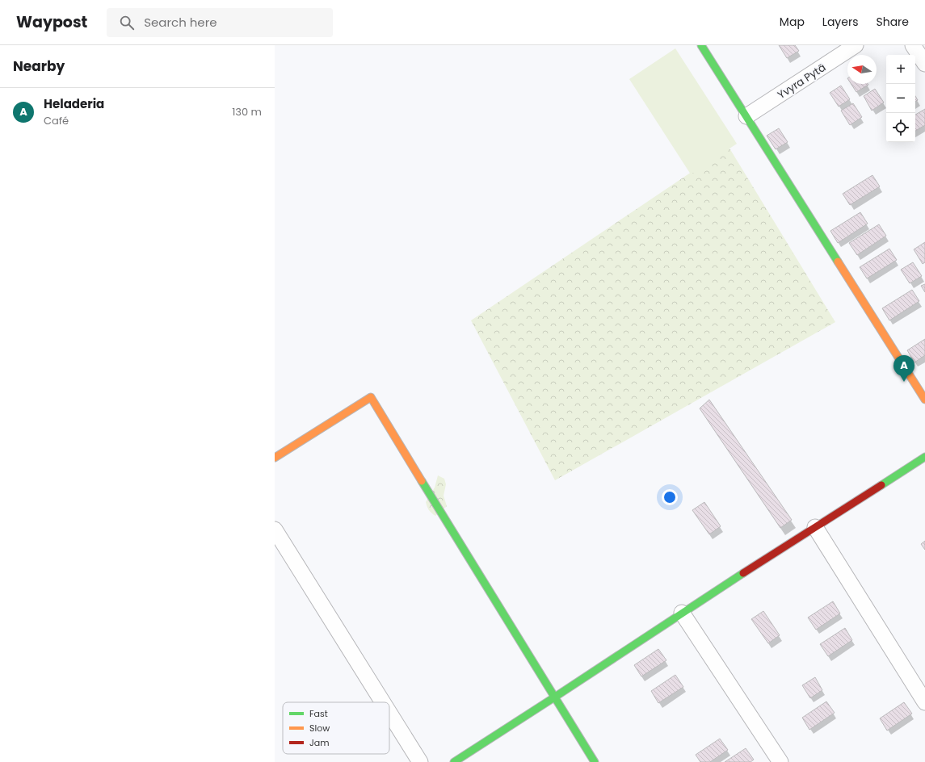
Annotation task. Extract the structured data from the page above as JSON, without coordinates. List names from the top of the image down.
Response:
{
  "streets": {
    "street": ["Yvyra Pytã"]
  },
  "legend": ["Fast", "Slow", "Jam"],
  "north": "left",
  "page": {
    "header": "Waypost",
    "search": "Search here",
    "nav": ["Map", "Layers", "Share"],
    "heading": "Nearby",
    "map_buttons": ["+", "−"],
    "list": [
      {
        "mark": "A",
        "name": "Heladeria",
        "note": "Café",
        "value": "130 m"
      }
    ],
    "pins": "A"
  }
}
